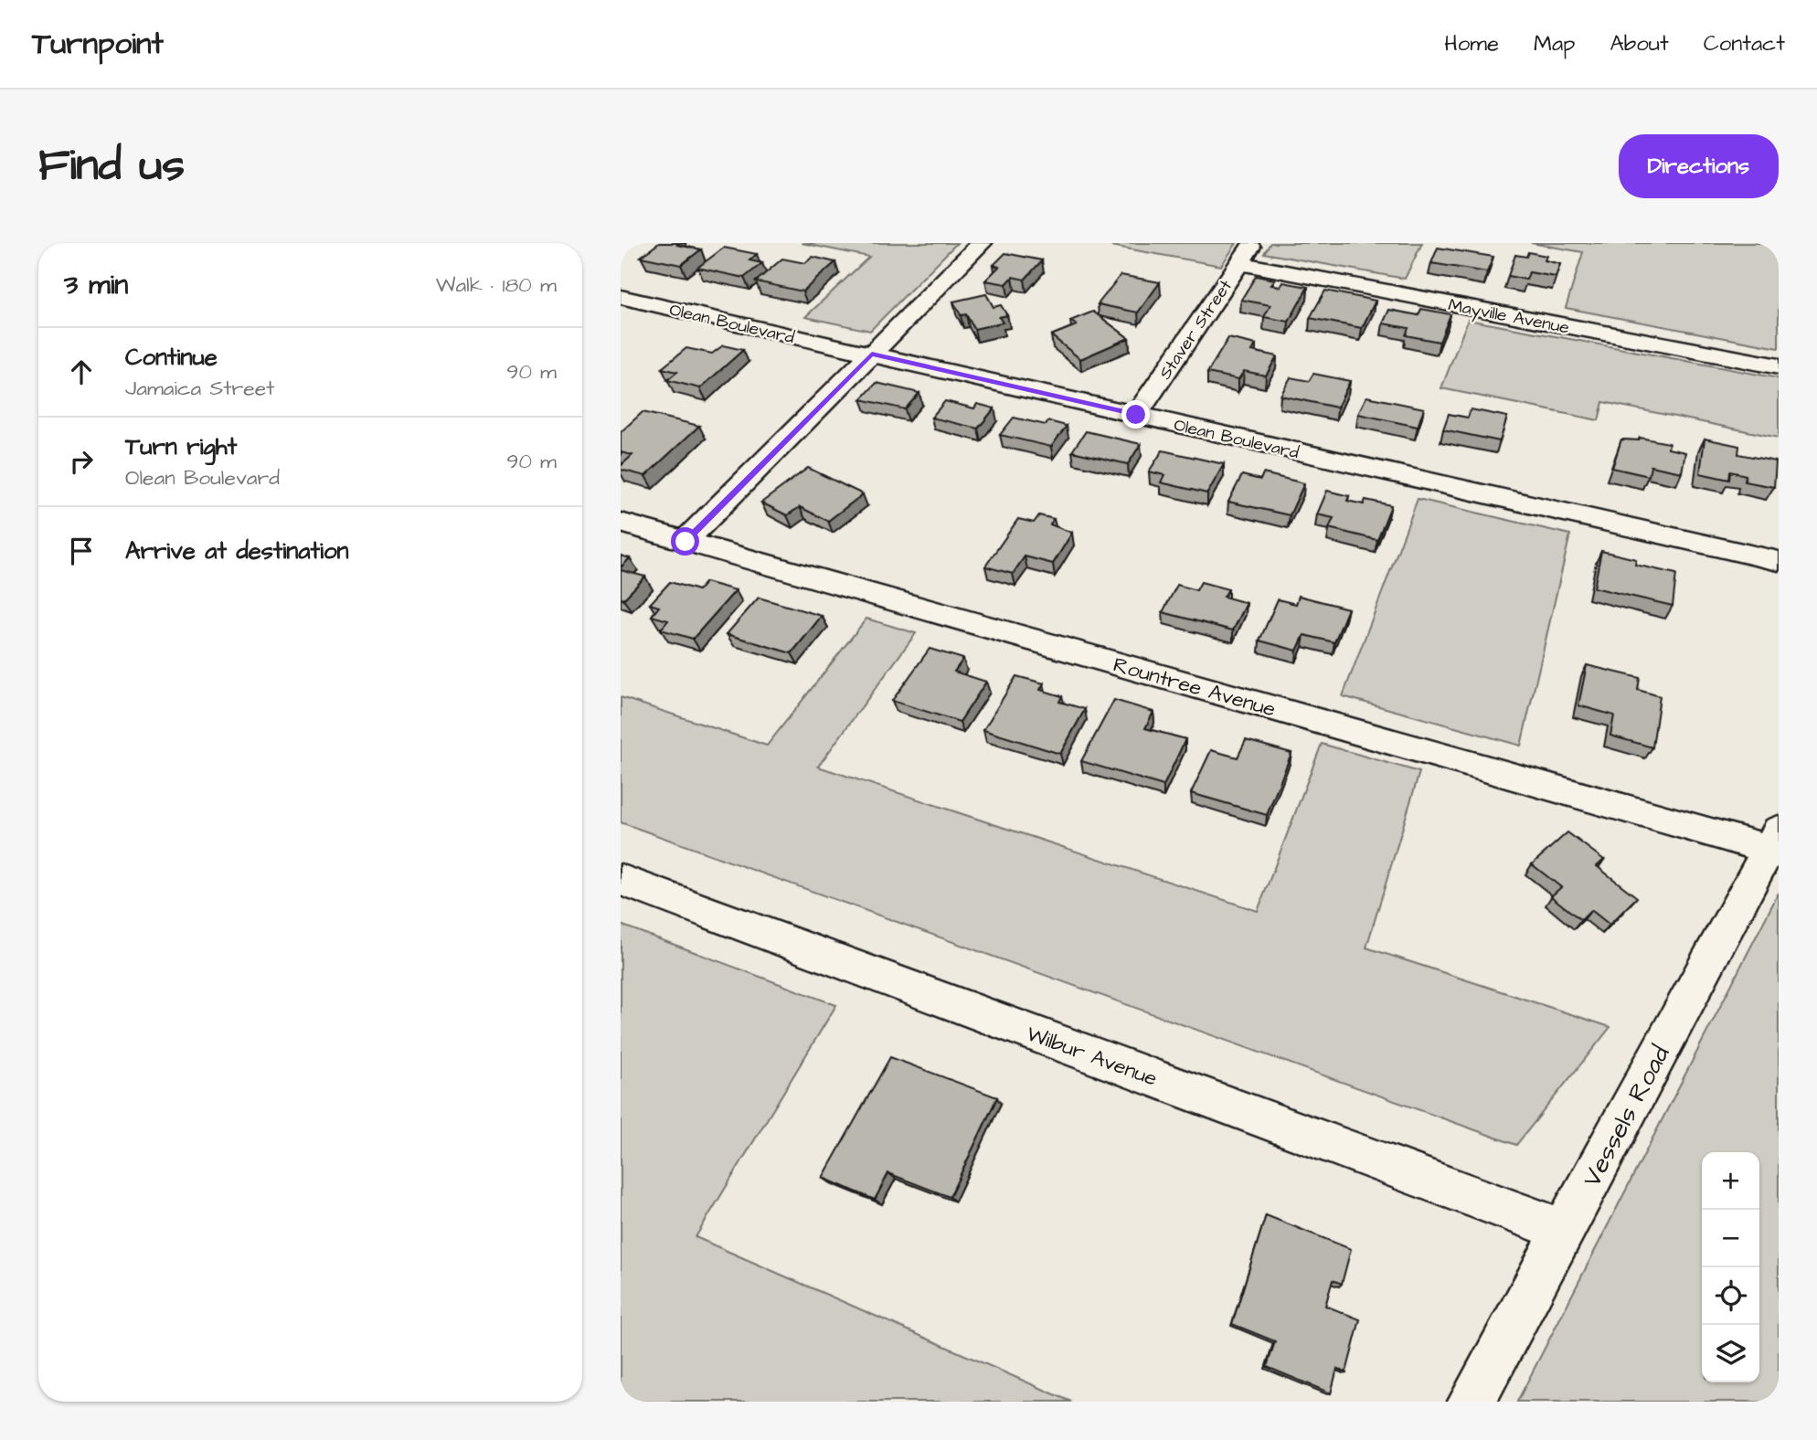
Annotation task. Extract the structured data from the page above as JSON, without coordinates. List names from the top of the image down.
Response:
{
  "streets": {
    "street": [
      "Mayville Avenue",
      "Olean Boulevard",
      "Staver Street",
      "Rountree Avenue",
      "Wilbur Avenue",
      "Vessels Road"
    ]
  },
  "crossings": [
    ["Mayville Avenue", "Staver Street"],
    ["Olean Boulevard", "Staver Street"],
    ["Rountree Avenue", "Vessels Road"],
    ["Wilbur Avenue", "Vessels Road"]
  ],
  "page": {
    "header": "Turnpoint",
    "nav": [
      "Home",
      "Map",
      "About",
      "Contact"
    ],
    "buttons": "Directions",
    "title": "Find us",
    "heading": ["3 min", "Walk · 180 m"],
    "list": [
      ["Continue", "Jamaica Street", "90 m"],
      ["Turn right", "Olean Boulevard", "90 m"],
      "Arrive at destination"
    ],
    "map_buttons": ["+", "−"]
  }
}
